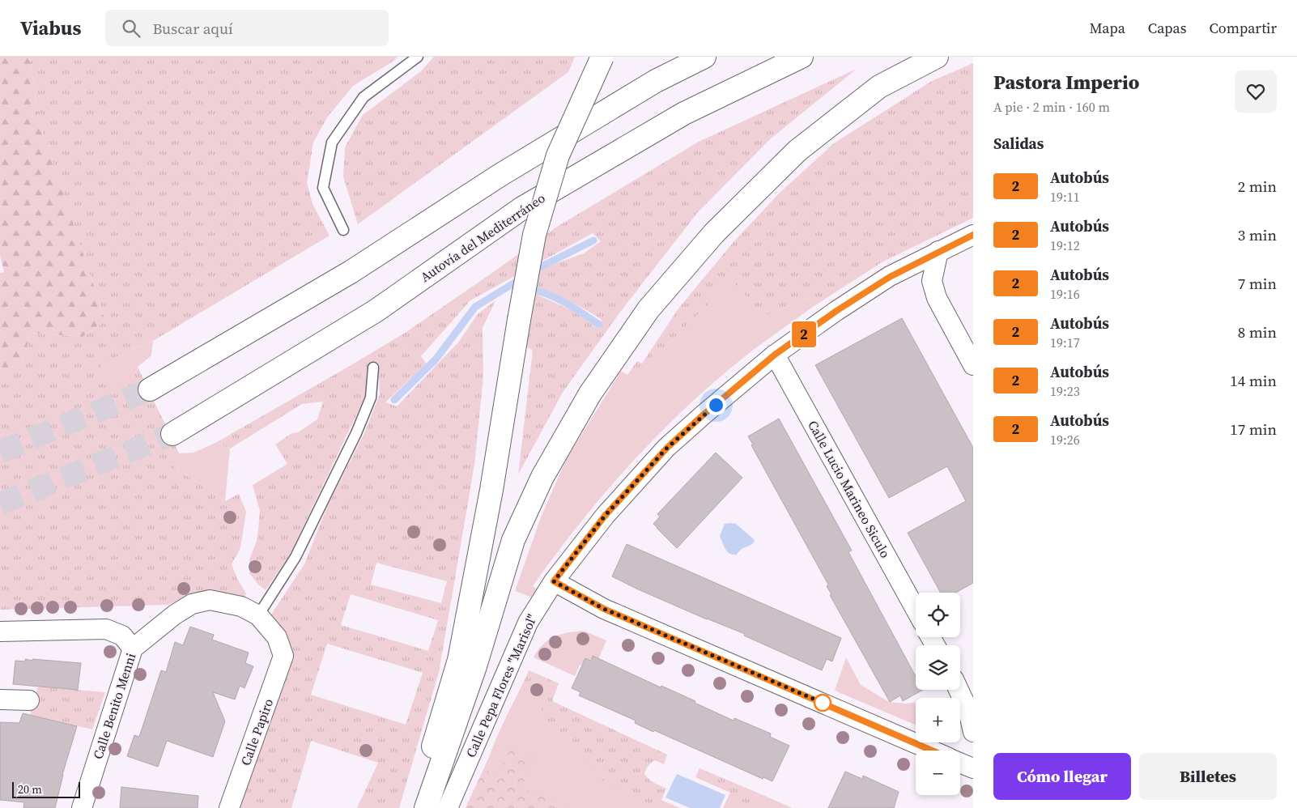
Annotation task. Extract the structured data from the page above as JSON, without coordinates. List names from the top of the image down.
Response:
{
  "streets": {
    "highway": ["Autovía del Mediterráneo"],
    "street": [
      "Calle Lucio Marineo Siculo",
      "Calle Pepa Flores \"Marisol\"",
      "Calle Benito Menni",
      "Calle Papiro"
    ]
  },
  "crossings": [
    ["Calle Lucio Marineo Siculo", "Calle Pepa Flores \"Marisol\""],
    ["Calle Benito Menni", "Calle Papiro"]
  ],
  "lines": ["bus line 2"],
  "scale_bar": "20 m",
  "page": {
    "header": "Viabus",
    "search": "Buscar aquí",
    "nav": ["Mapa", "Capas", "Compartir"],
    "on_map": "2",
    "heading": [
      ["Pastora Imperio", "A pie · 2 min · 160 m"],
      "Salidas"
    ],
    "list": [
      {
        "mark": "2",
        "name": "Autobús",
        "note": "19:11",
        "value": "2 min"
      },
      {
        "mark": "2",
        "name": "Autobús",
        "note": "19:12",
        "value": "3 min"
      },
      {
        "mark": "2",
        "name": "Autobús",
        "note": "19:16",
        "value": "7 min"
      },
      {
        "mark": "2",
        "name": "Autobús",
        "note": "19:17",
        "value": "8 min"
      },
      {
        "mark": "2",
        "name": "Autobús",
        "note": "19:23",
        "value": "14 min"
      },
      {
        "mark": "2",
        "name": "Autobús",
        "note": "19:26",
        "value": "17 min"
      }
    ],
    "map_buttons": ["+", "−"],
    "buttons": ["Cómo llegar", "Billetes"],
    "scale": "20 m"
  }
}
